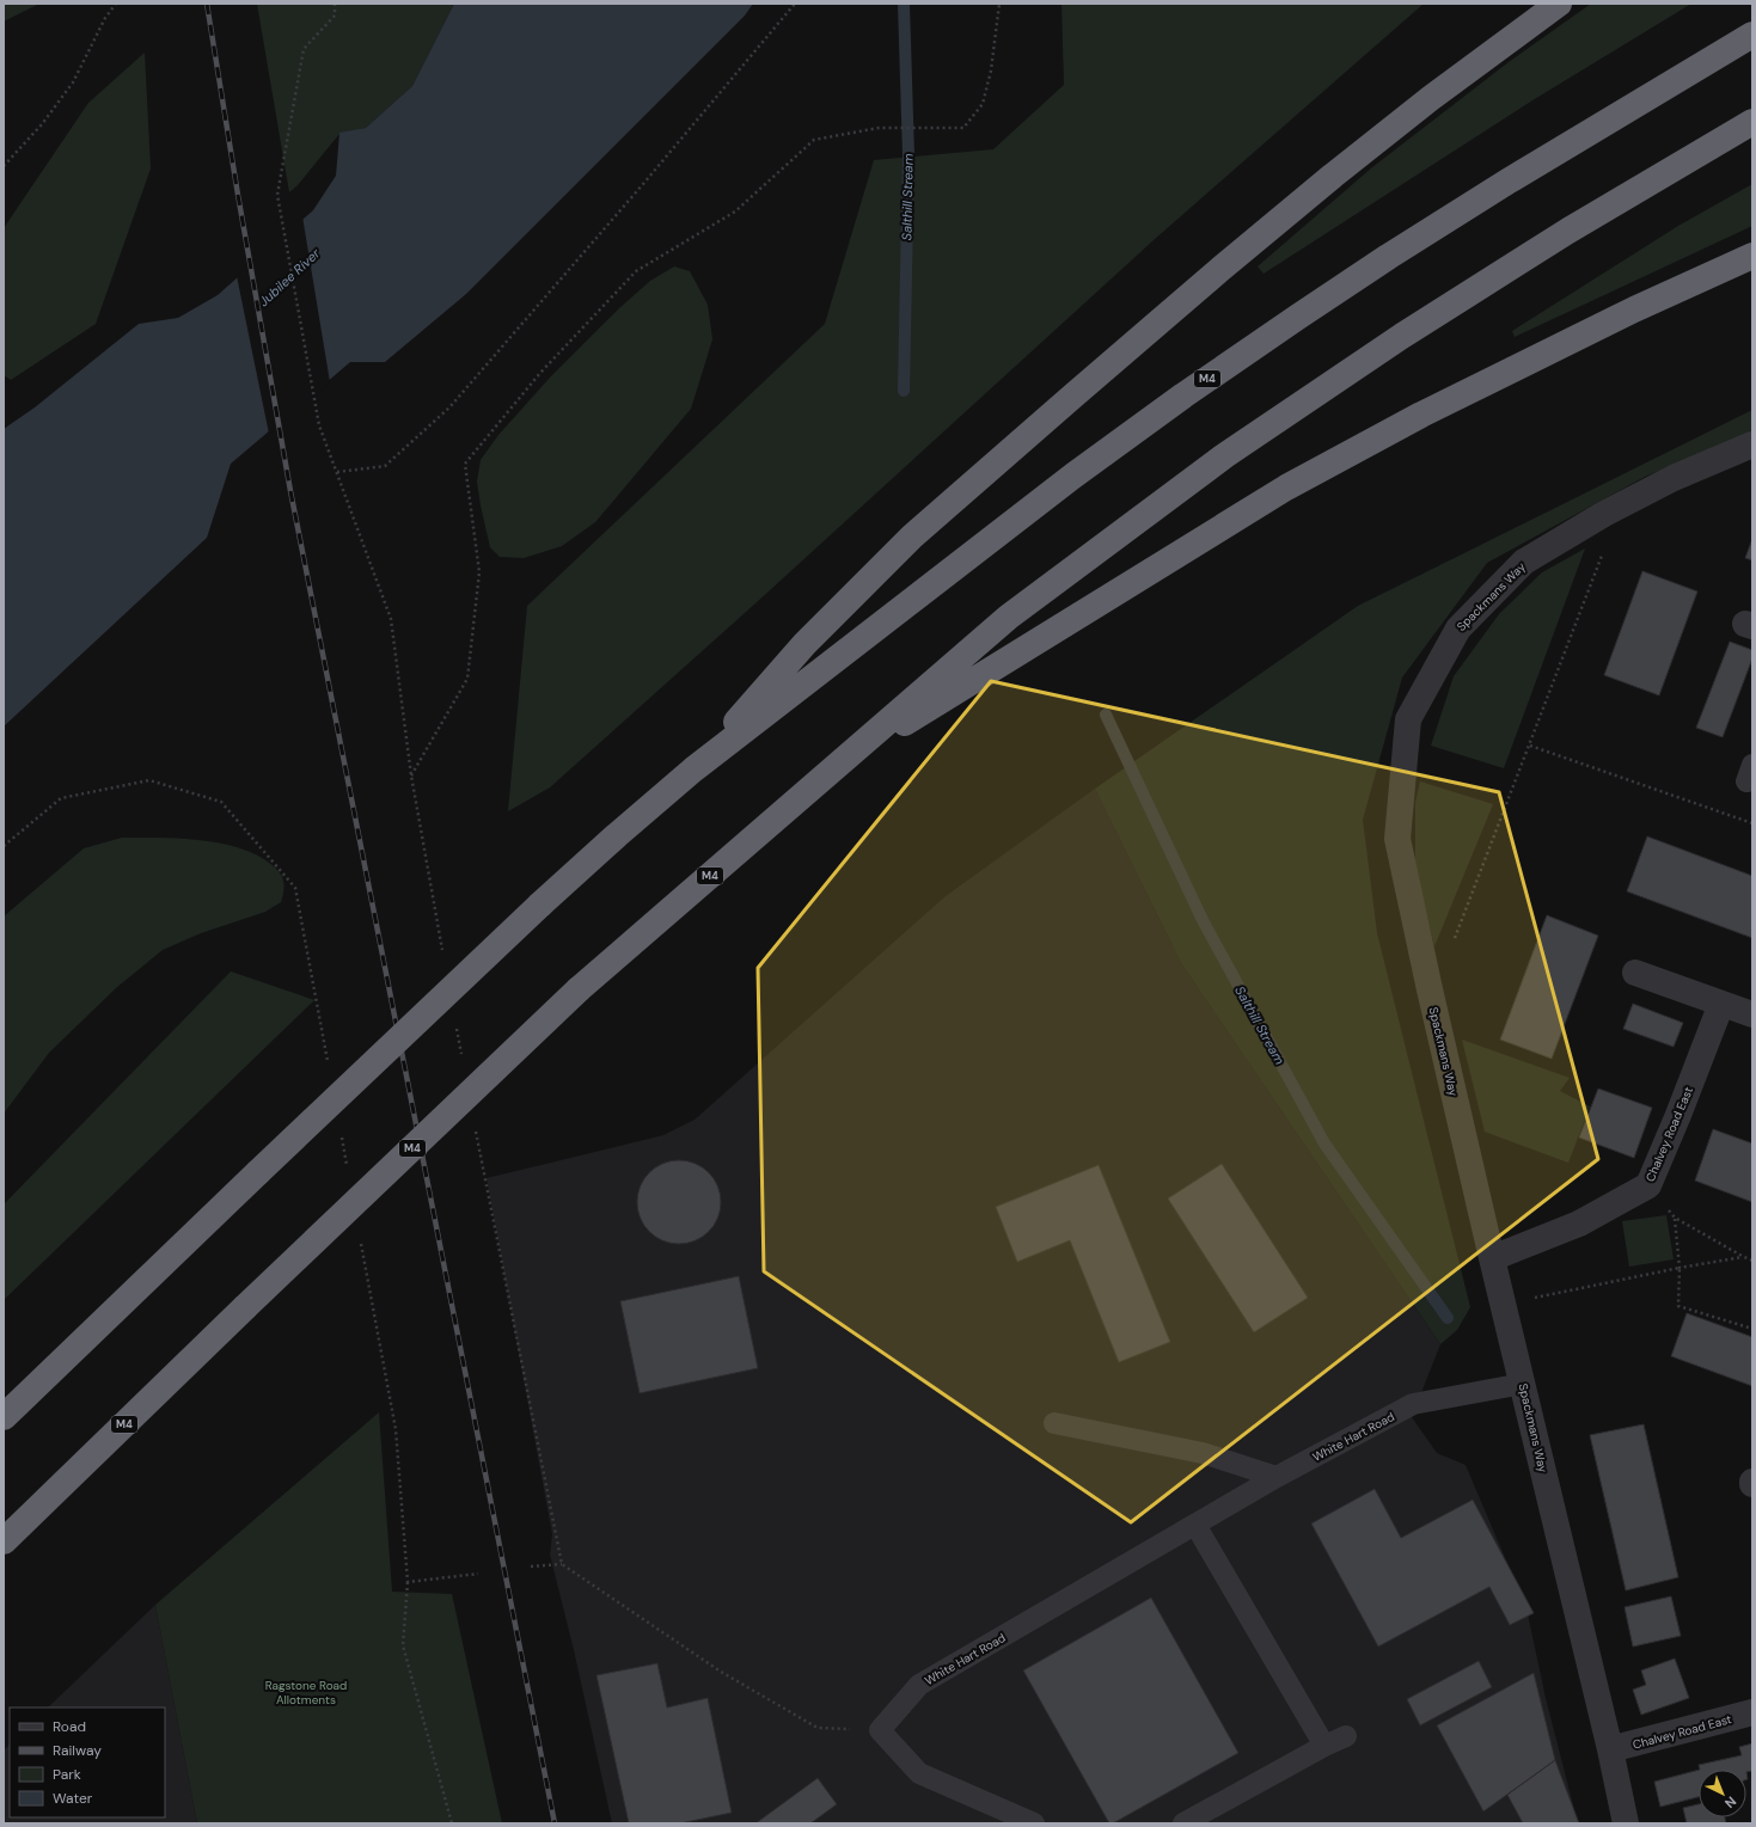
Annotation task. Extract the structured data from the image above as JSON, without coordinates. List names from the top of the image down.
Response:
{
  "streets": {
    "highway": ["M4"],
    "street": ["Spackmans Way", "Chalvey Road East"],
    "lane": ["White Hart Road"]
  },
  "crossings": [
    ["Spackmans Way", "Chalvey Road East"],
    ["Spackmans Way", "White Hart Road"]
  ],
  "water": ["Salthill Stream", "Jubilee River"],
  "parks": ["Ragstone Road Allotments"],
  "legend": [
    "Road",
    "Railway",
    "Park",
    "Water"
  ],
  "north": "bottom right"
}
